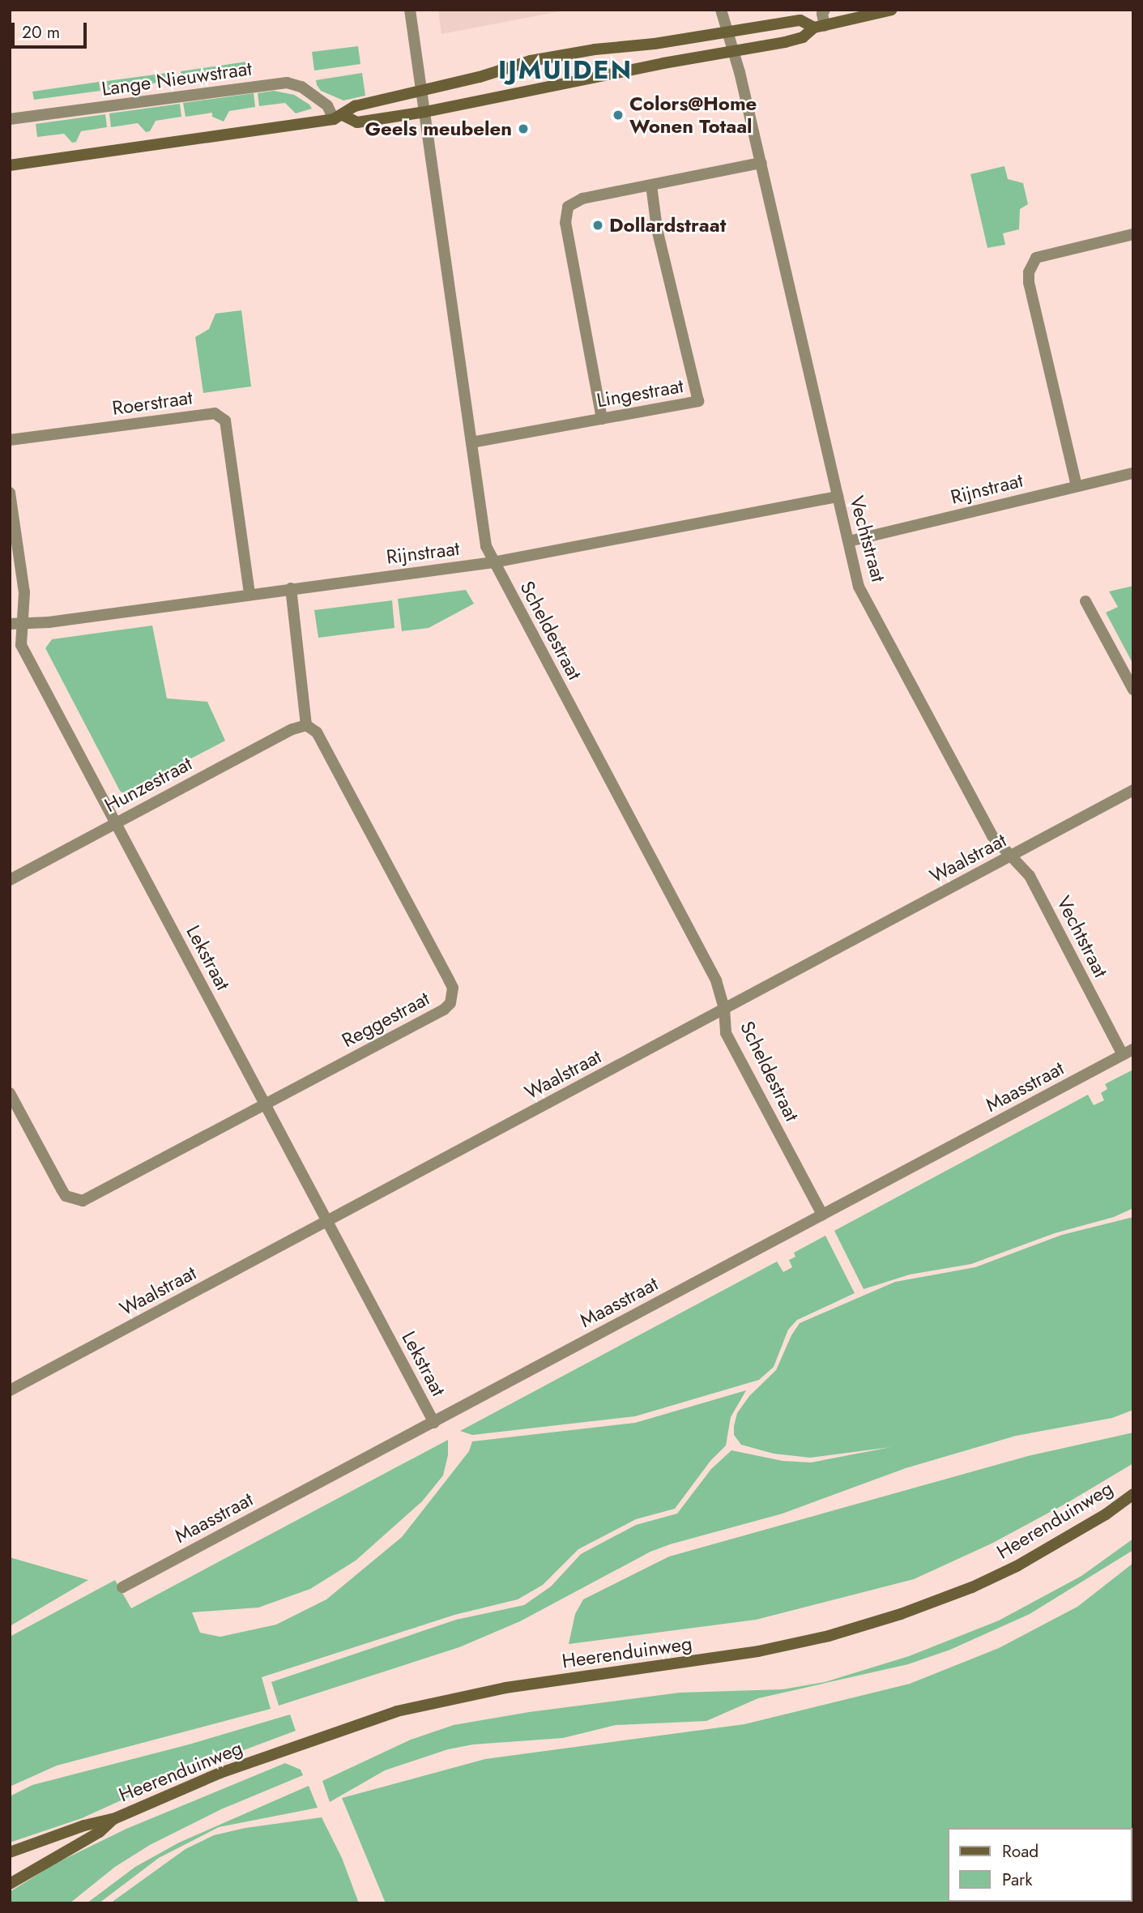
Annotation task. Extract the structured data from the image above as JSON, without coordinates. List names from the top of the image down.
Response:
{
  "streets": {
    "street": [
      "Lange Nieuwstraat",
      "Lingestraat",
      "Roerstraat",
      "Rijnstraat",
      "Vechtstraat",
      "Scheldestraat",
      "Hunzestraat",
      "Waalstraat",
      "Lekstraat",
      "Reggestraat",
      "Maasstraat",
      "Heerenduinweg"
    ]
  },
  "crossings": [
    ["Lingestraat", "Scheldestraat"],
    ["Roerstraat", "Rijnstraat"],
    ["Rijnstraat", "Vechtstraat"],
    ["Rijnstraat", "Scheldestraat"],
    ["Rijnstraat", "Lekstraat"],
    ["Vechtstraat", "Waalstraat"],
    ["Vechtstraat", "Maasstraat"],
    ["Scheldestraat", "Waalstraat"],
    ["Scheldestraat", "Maasstraat"],
    ["Hunzestraat", "Lekstraat"],
    ["Hunzestraat", "Reggestraat"],
    ["Waalstraat", "Lekstraat"],
    ["Lekstraat", "Reggestraat"],
    ["Lekstraat", "Maasstraat"]
  ],
  "districts": ["IJMUIDEN"],
  "places": ["Colors@Home Wonen Totaal", "Geels meubelen", "Dollardstraat"],
  "legend": ["Road", "Park"],
  "scale_bar": "20 m"
}
